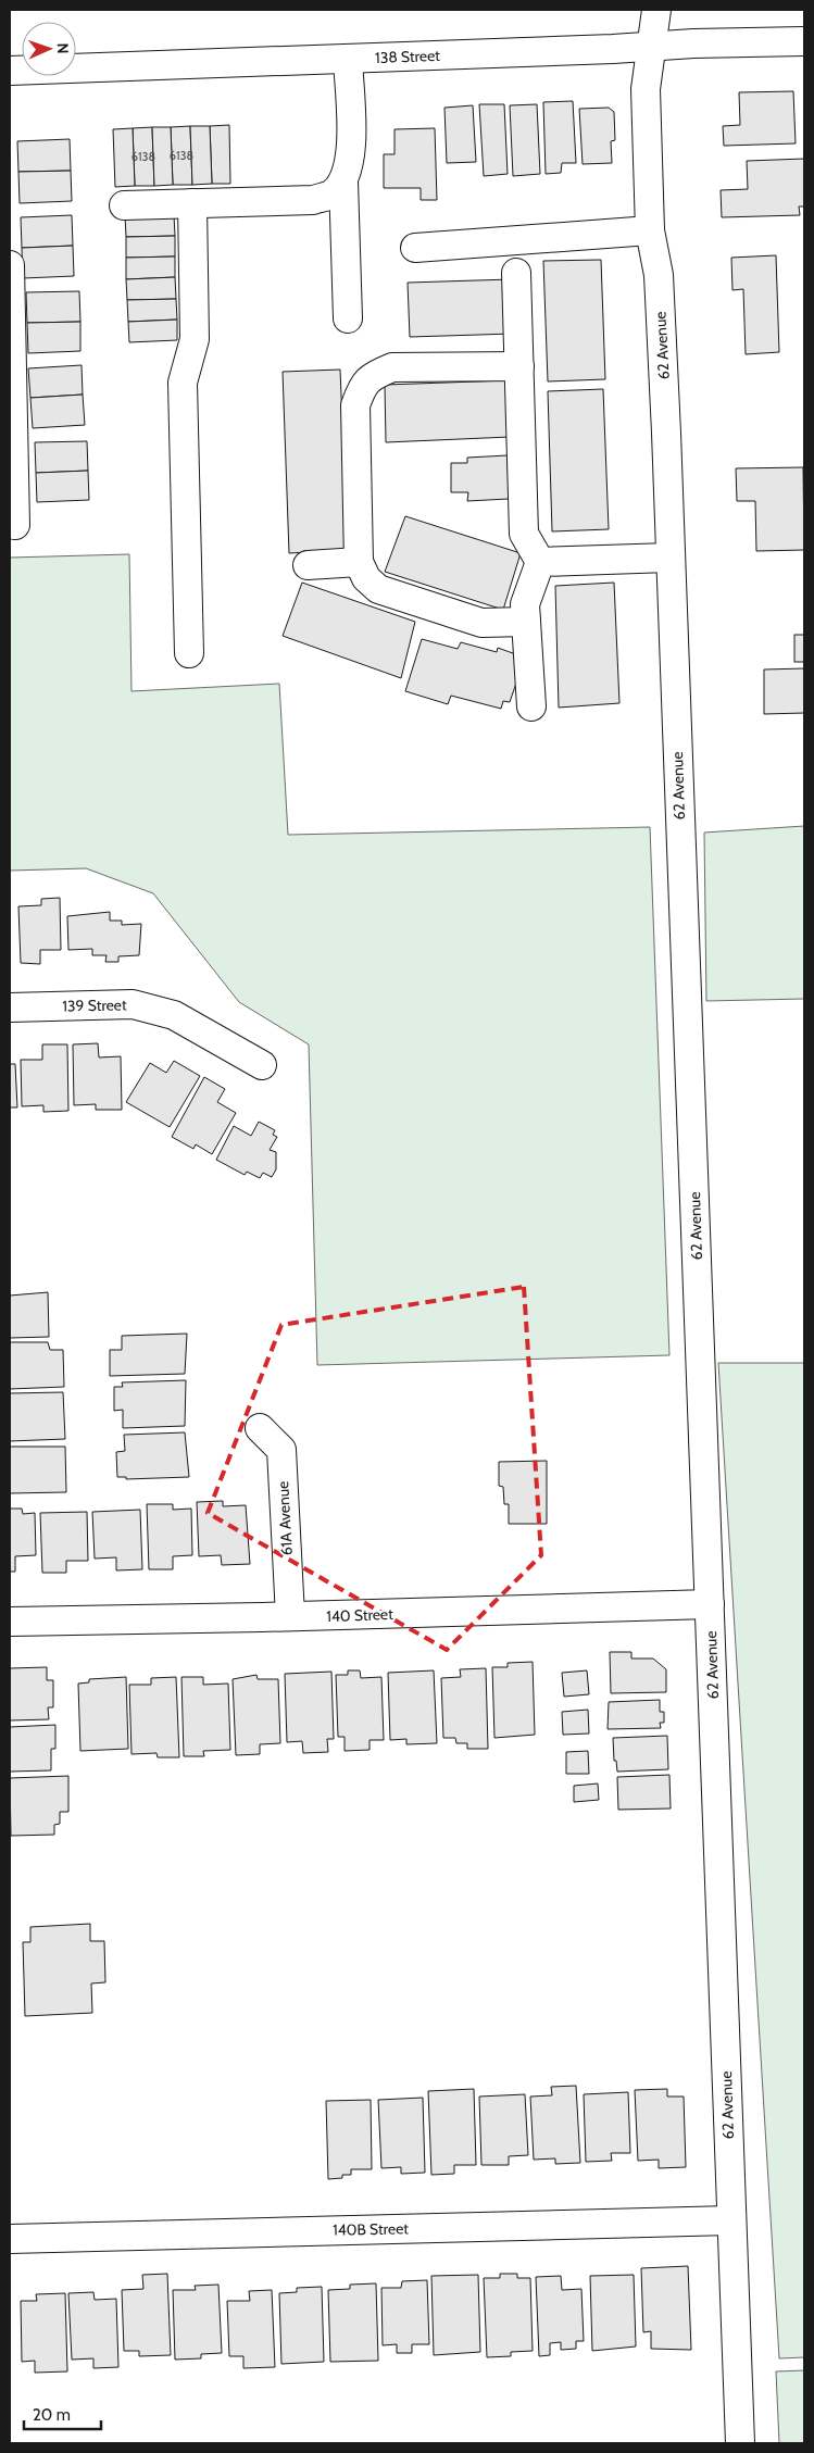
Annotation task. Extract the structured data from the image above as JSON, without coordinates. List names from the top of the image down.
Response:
{
  "streets": {
    "street": [
      "138 Street",
      "62 Avenue",
      "139 Street",
      "61A Avenue",
      "140 Street",
      "140B Street"
    ]
  },
  "crossings": [
    ["138 Street", "62 Avenue"],
    ["62 Avenue", "140 Street"],
    ["62 Avenue", "140B Street"],
    ["61A Avenue", "140 Street"]
  ],
  "house_numbers": ["6138", "6138"],
  "scale_bar": "20 m",
  "north": "right"
}
